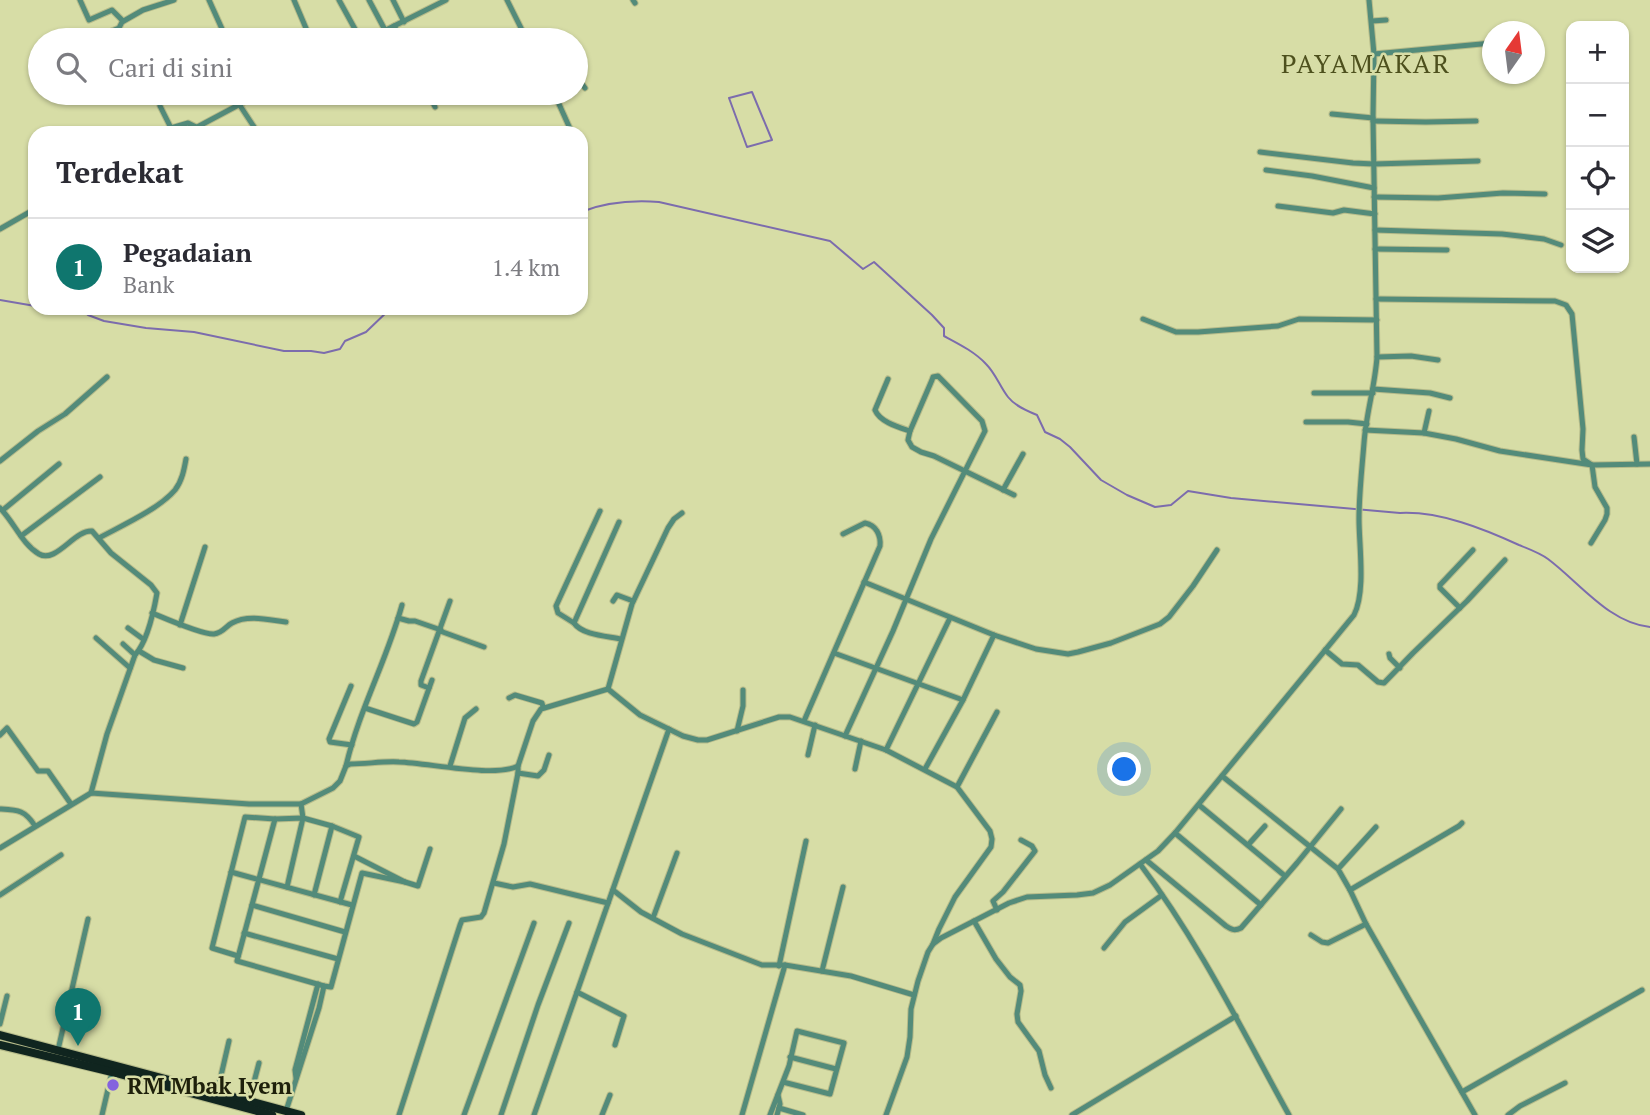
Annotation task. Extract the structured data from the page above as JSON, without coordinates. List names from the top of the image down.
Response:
{
  "districts": ["PAYAMAKAR"],
  "places": ["RM Mbak Iyem"],
  "north": "top",
  "page": {
    "map_buttons": ["+", "−"],
    "search": "Cari di sini",
    "heading": "Terdekat",
    "list": [
      {
        "mark": "1",
        "name": "Pegadaian",
        "note": "Bank",
        "value": "1.4 km"
      }
    ],
    "pins": "1"
  }
}
